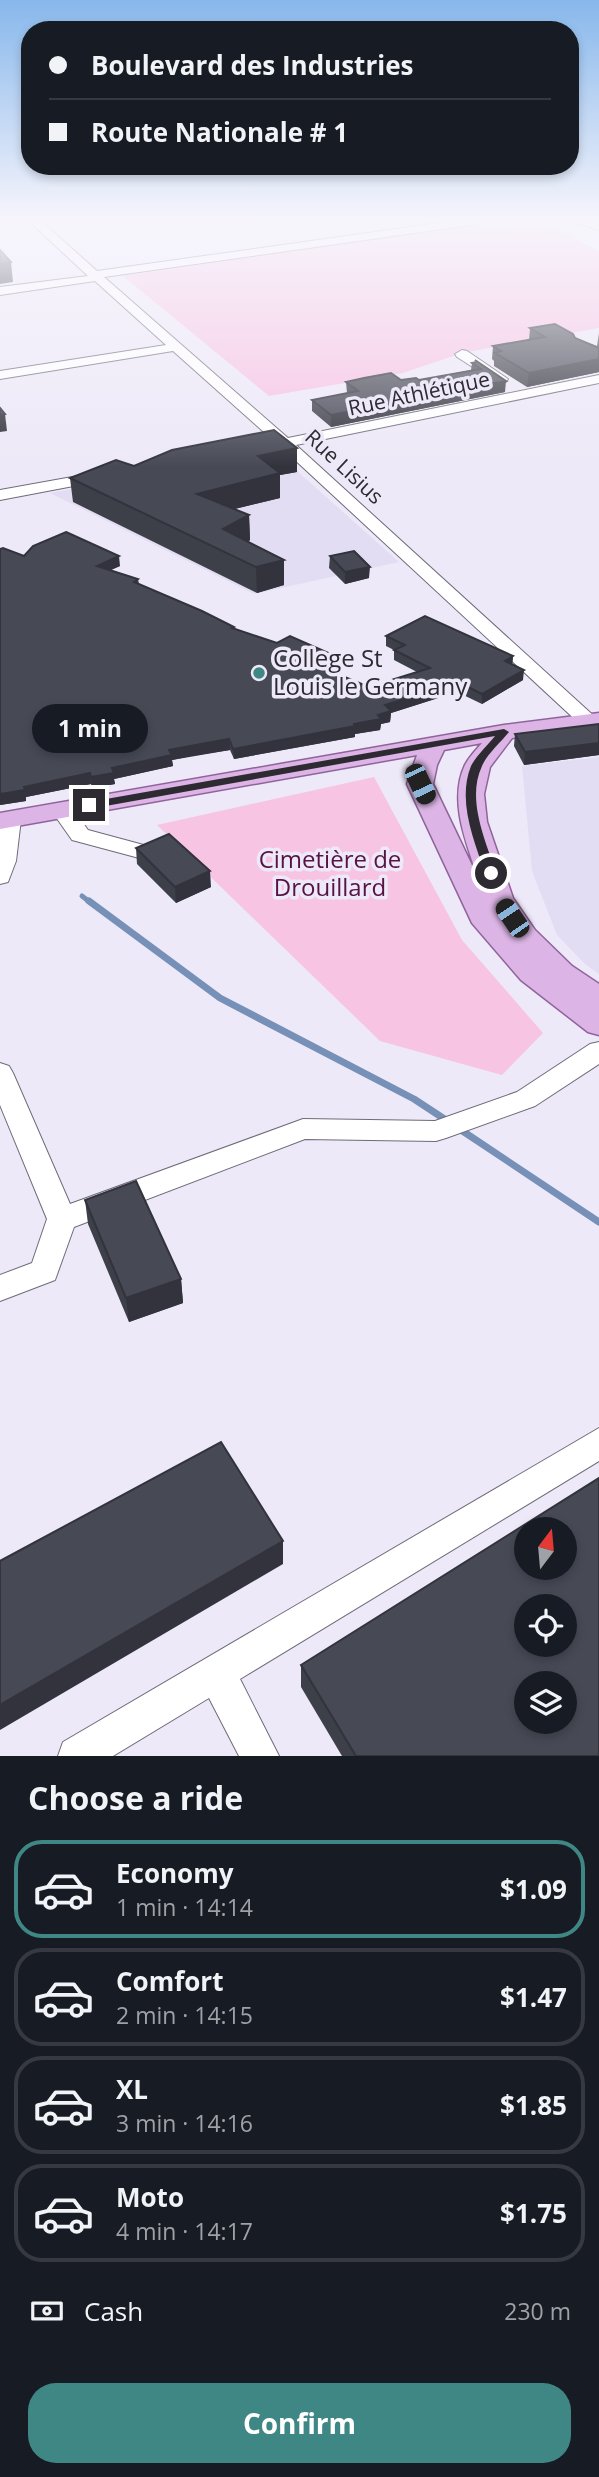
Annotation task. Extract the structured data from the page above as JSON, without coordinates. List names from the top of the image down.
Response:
{
  "streets": {
    "street": ["Rue Athlétique", "Rue Lisius"]
  },
  "crossings": [
    ["Rue Athlétique", "Rue Lisius"]
  ],
  "parks": ["Cimetière de Drouillard"],
  "places": ["College St Louis le Germany"],
  "north": "top",
  "page": {
    "banner": ["Boulevard des Industries", "Route Nationale # 1"],
    "bubble": "1 min",
    "heading": "Choose a ride",
    "list": [
      {
        "name": "Economy",
        "note": "1 min · 14:14",
        "value": "$1.09"
      },
      {
        "name": "Comfort",
        "note": "2 min · 14:15",
        "value": "$1.47"
      },
      {
        "name": "XL",
        "note": "3 min · 14:16",
        "value": "$1.85"
      },
      {
        "name": "Moto",
        "note": "4 min · 14:17",
        "value": "$1.75"
      }
    ],
    "pay": ["Cash", "230 m"],
    "buttons": "Confirm"
  }
}
